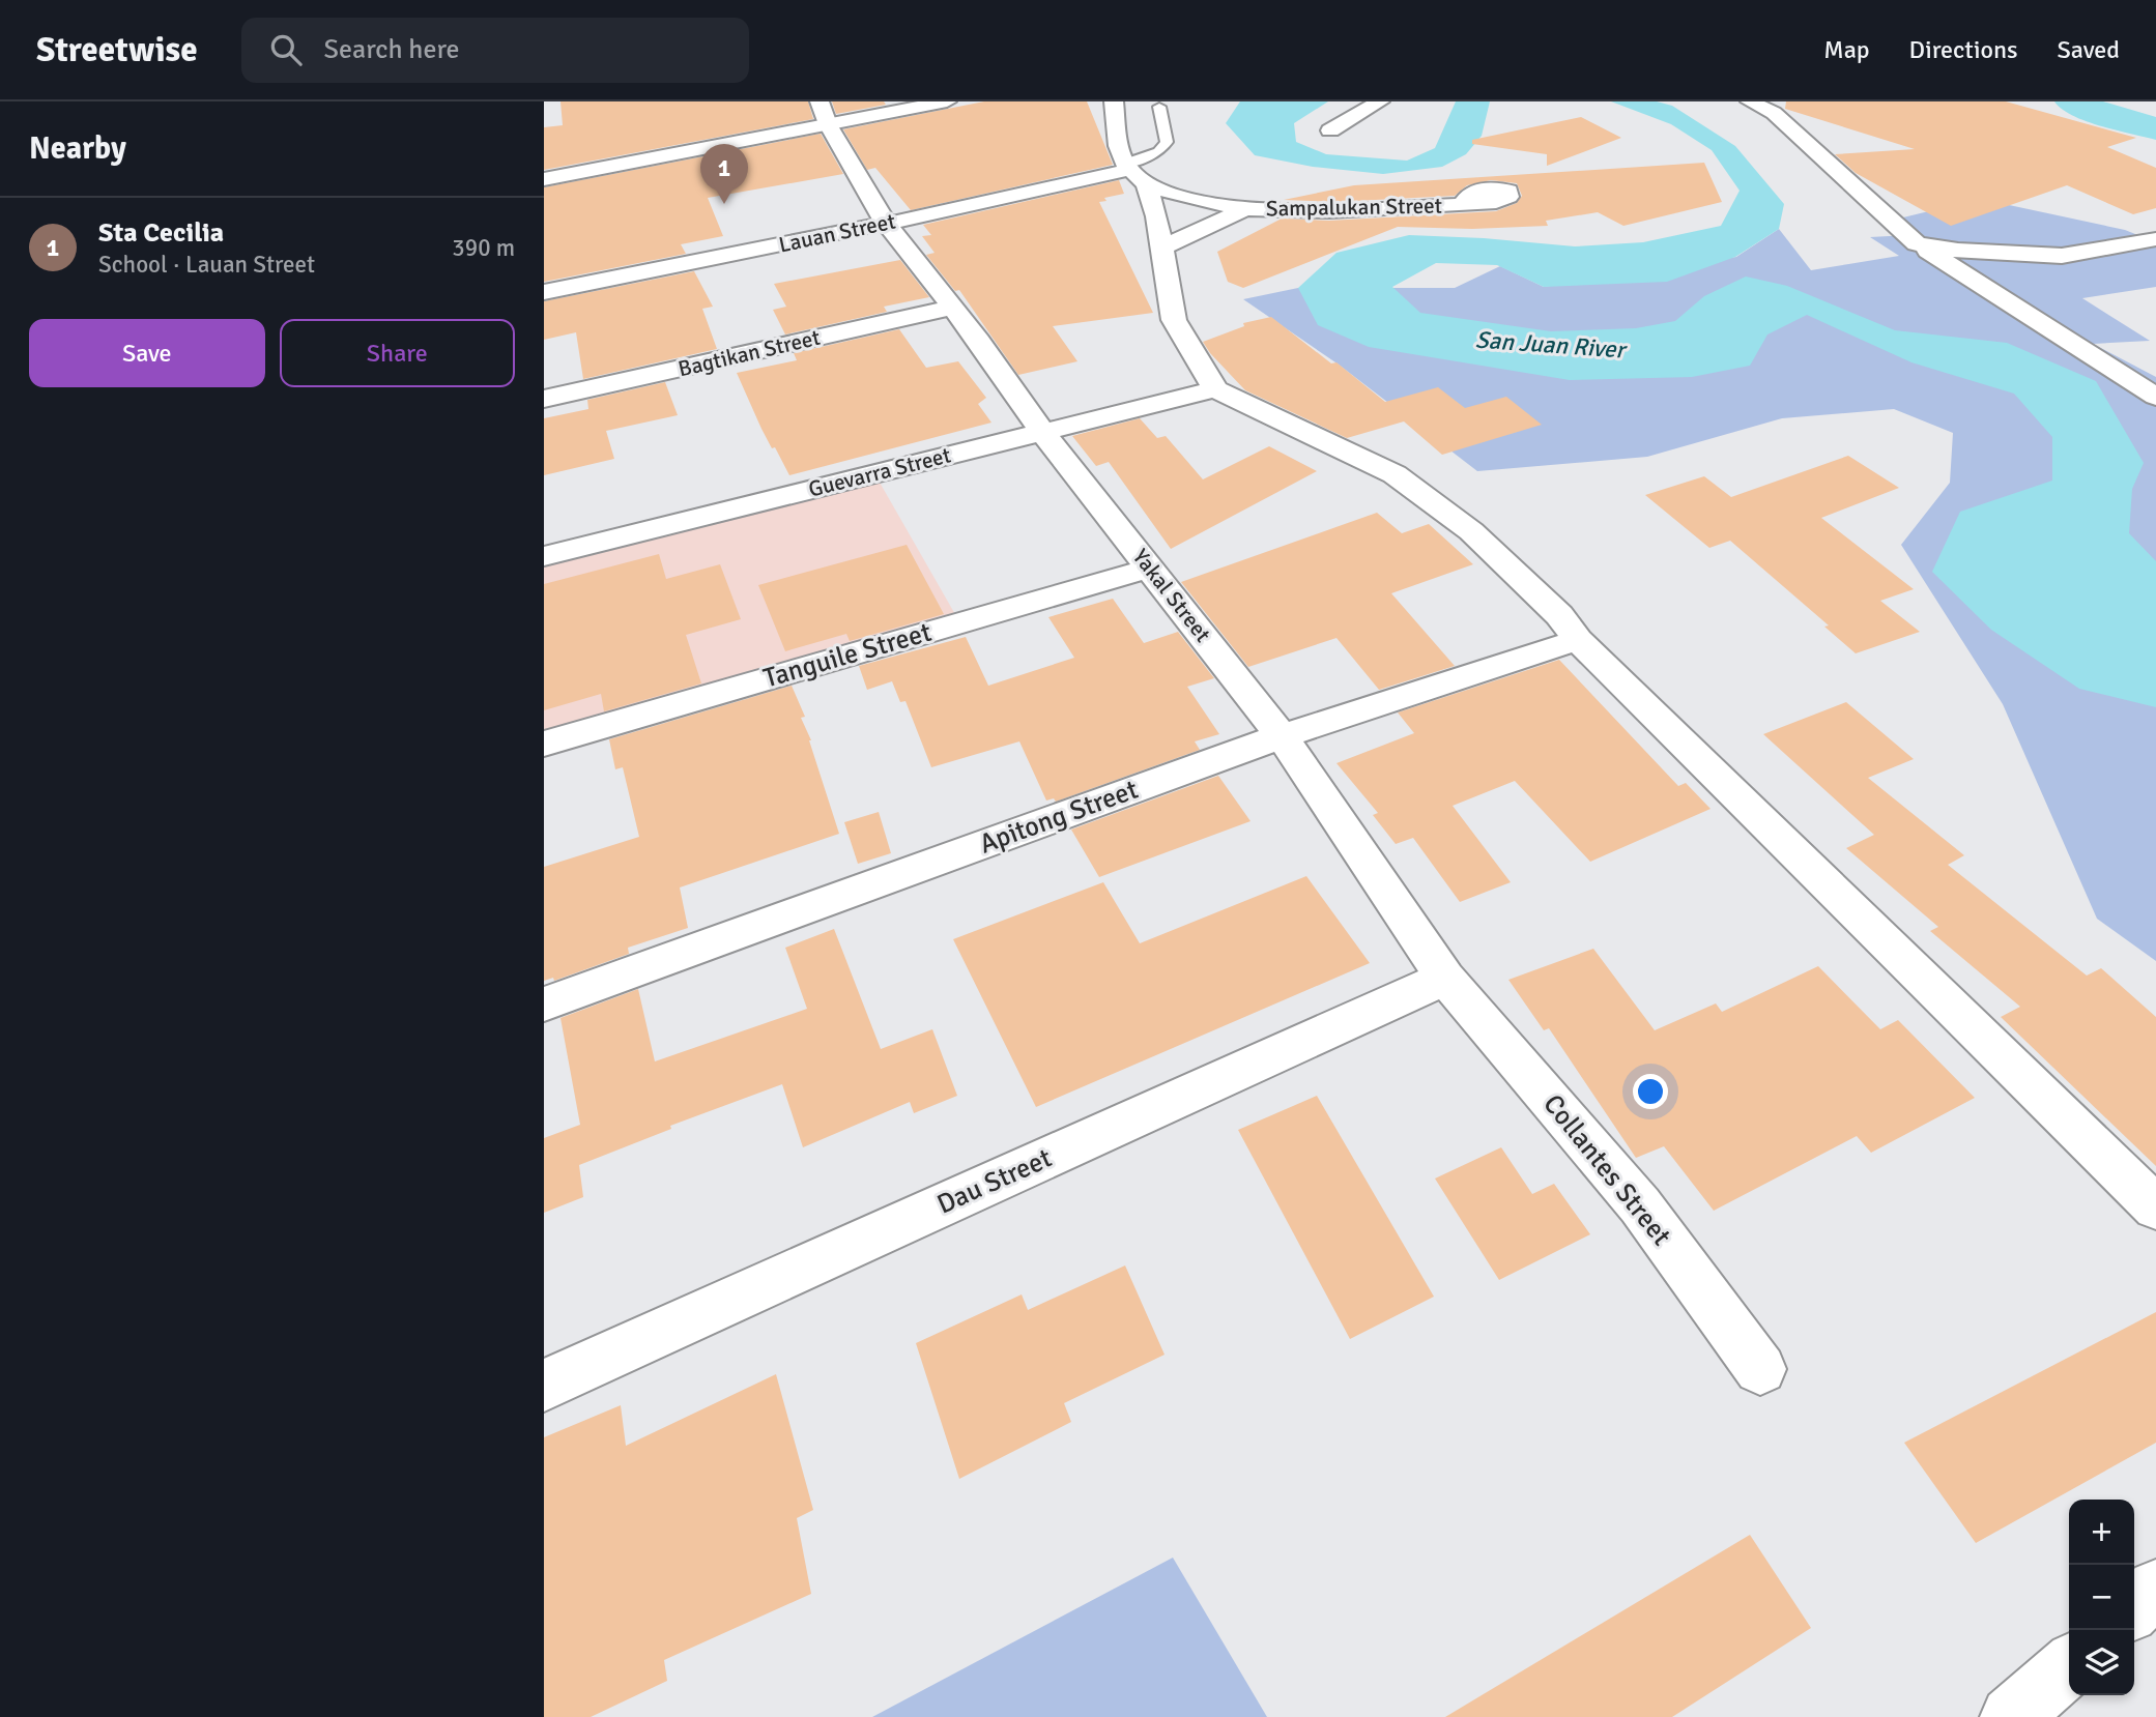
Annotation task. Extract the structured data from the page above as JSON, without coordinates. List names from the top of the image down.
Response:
{
  "streets": {
    "street": [
      "Sampalukan Street",
      "Lauan Street",
      "Bagtikan Street",
      "Guevarra Street",
      "Yakal Street",
      "Tanguile Street",
      "Apitong Street",
      "Collantes Street",
      "Dau Street"
    ]
  },
  "crossings": [
    ["Sampalukan Street", "Lauan Street"],
    ["Lauan Street", "Yakal Street"],
    ["Bagtikan Street", "Yakal Street"],
    ["Guevarra Street", "Yakal Street"],
    ["Yakal Street", "Tanguile Street"],
    ["Yakal Street", "Apitong Street"],
    ["Yakal Street", "Collantes Street"],
    ["Yakal Street", "Dau Street"],
    ["Collantes Street", "Dau Street"]
  ],
  "water": ["San Juan River"],
  "page": {
    "header": "Streetwise",
    "search": "Search here",
    "nav": ["Map", "Directions", "Saved"],
    "heading": "Nearby",
    "pins": "1",
    "list": [
      {
        "mark": "1",
        "name": "Sta Cecilia",
        "note": "School · Lauan Street",
        "value": "390 m"
      }
    ],
    "buttons": ["Save", "Share"],
    "map_buttons": ["+", "−"]
  }
}
